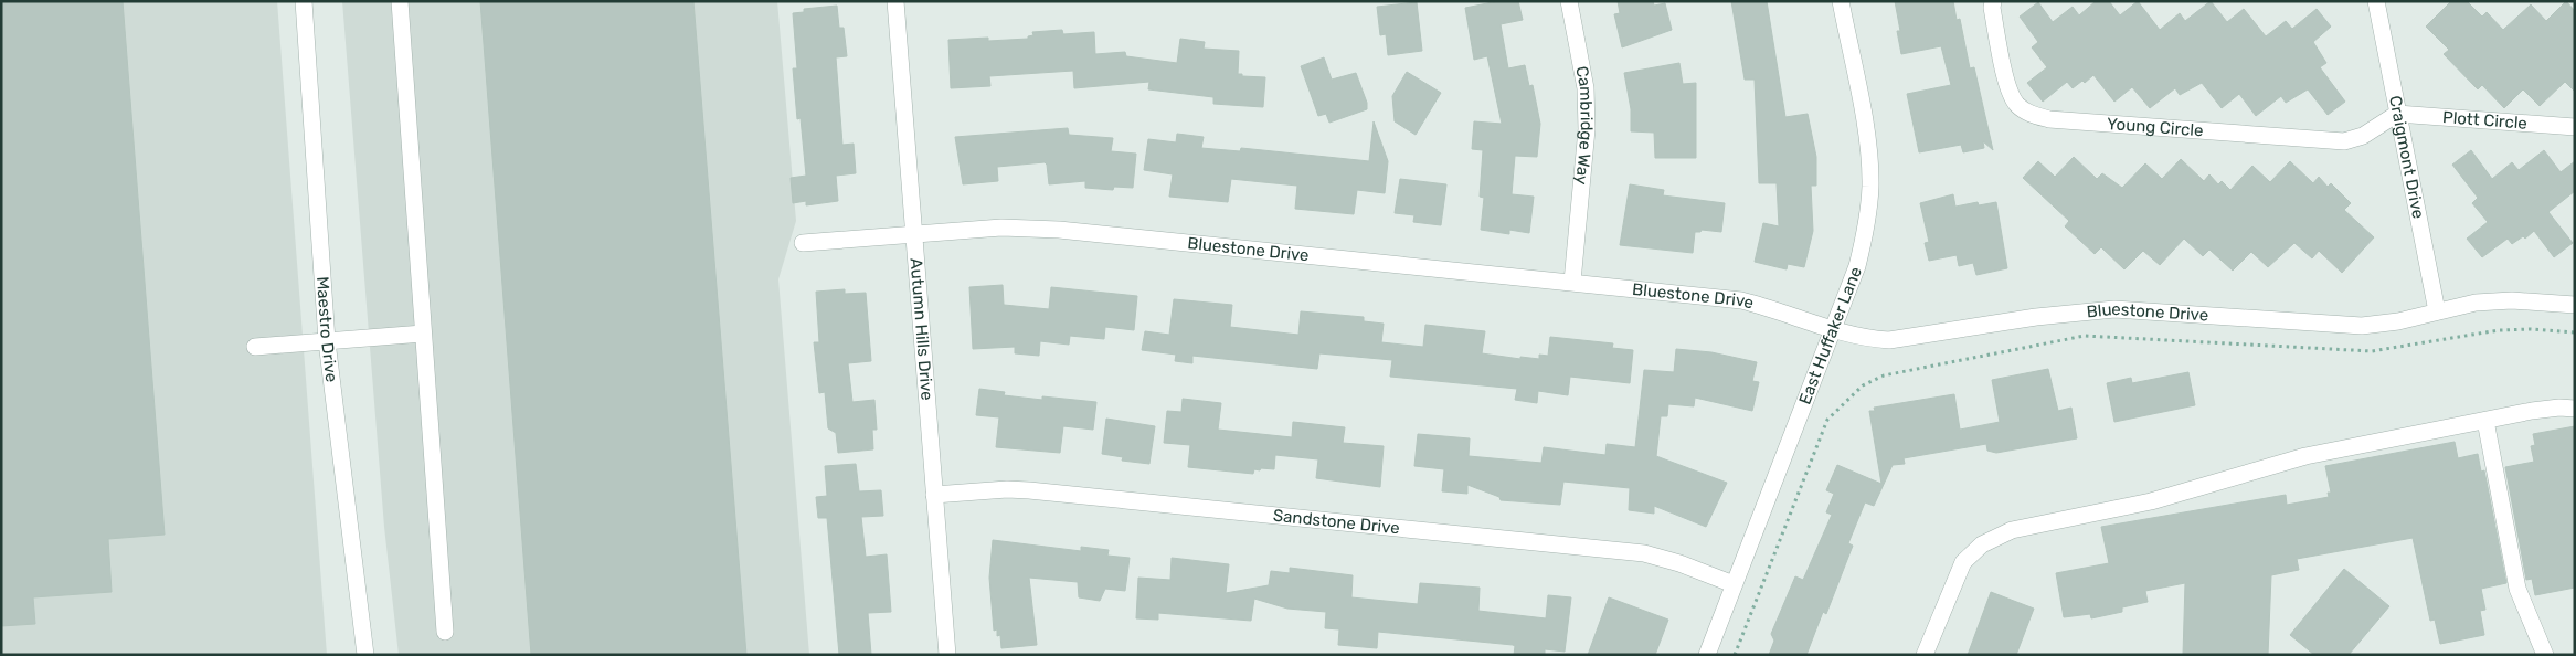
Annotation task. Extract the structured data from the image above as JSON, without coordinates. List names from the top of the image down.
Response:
{
  "streets": {
    "street": [
      "Plott Circle",
      "Cambridge Way",
      "Young Circle",
      "Craigmont Drive",
      "Bluestone Drive",
      "Autumn Hills Drive",
      "Maestro Drive",
      "East Huffaker Lane",
      "Sandstone Drive"
    ]
  },
  "crossings": [
    ["Plott Circle", "Young Circle"],
    ["Plott Circle", "Craigmont Drive"],
    ["Cambridge Way", "Bluestone Drive"],
    ["Young Circle", "Craigmont Drive"],
    ["Craigmont Drive", "Bluestone Drive"],
    ["Bluestone Drive", "Autumn Hills Drive"],
    ["Bluestone Drive", "East Huffaker Lane"],
    ["Autumn Hills Drive", "Sandstone Drive"],
    ["East Huffaker Lane", "Sandstone Drive"]
  ]
}
